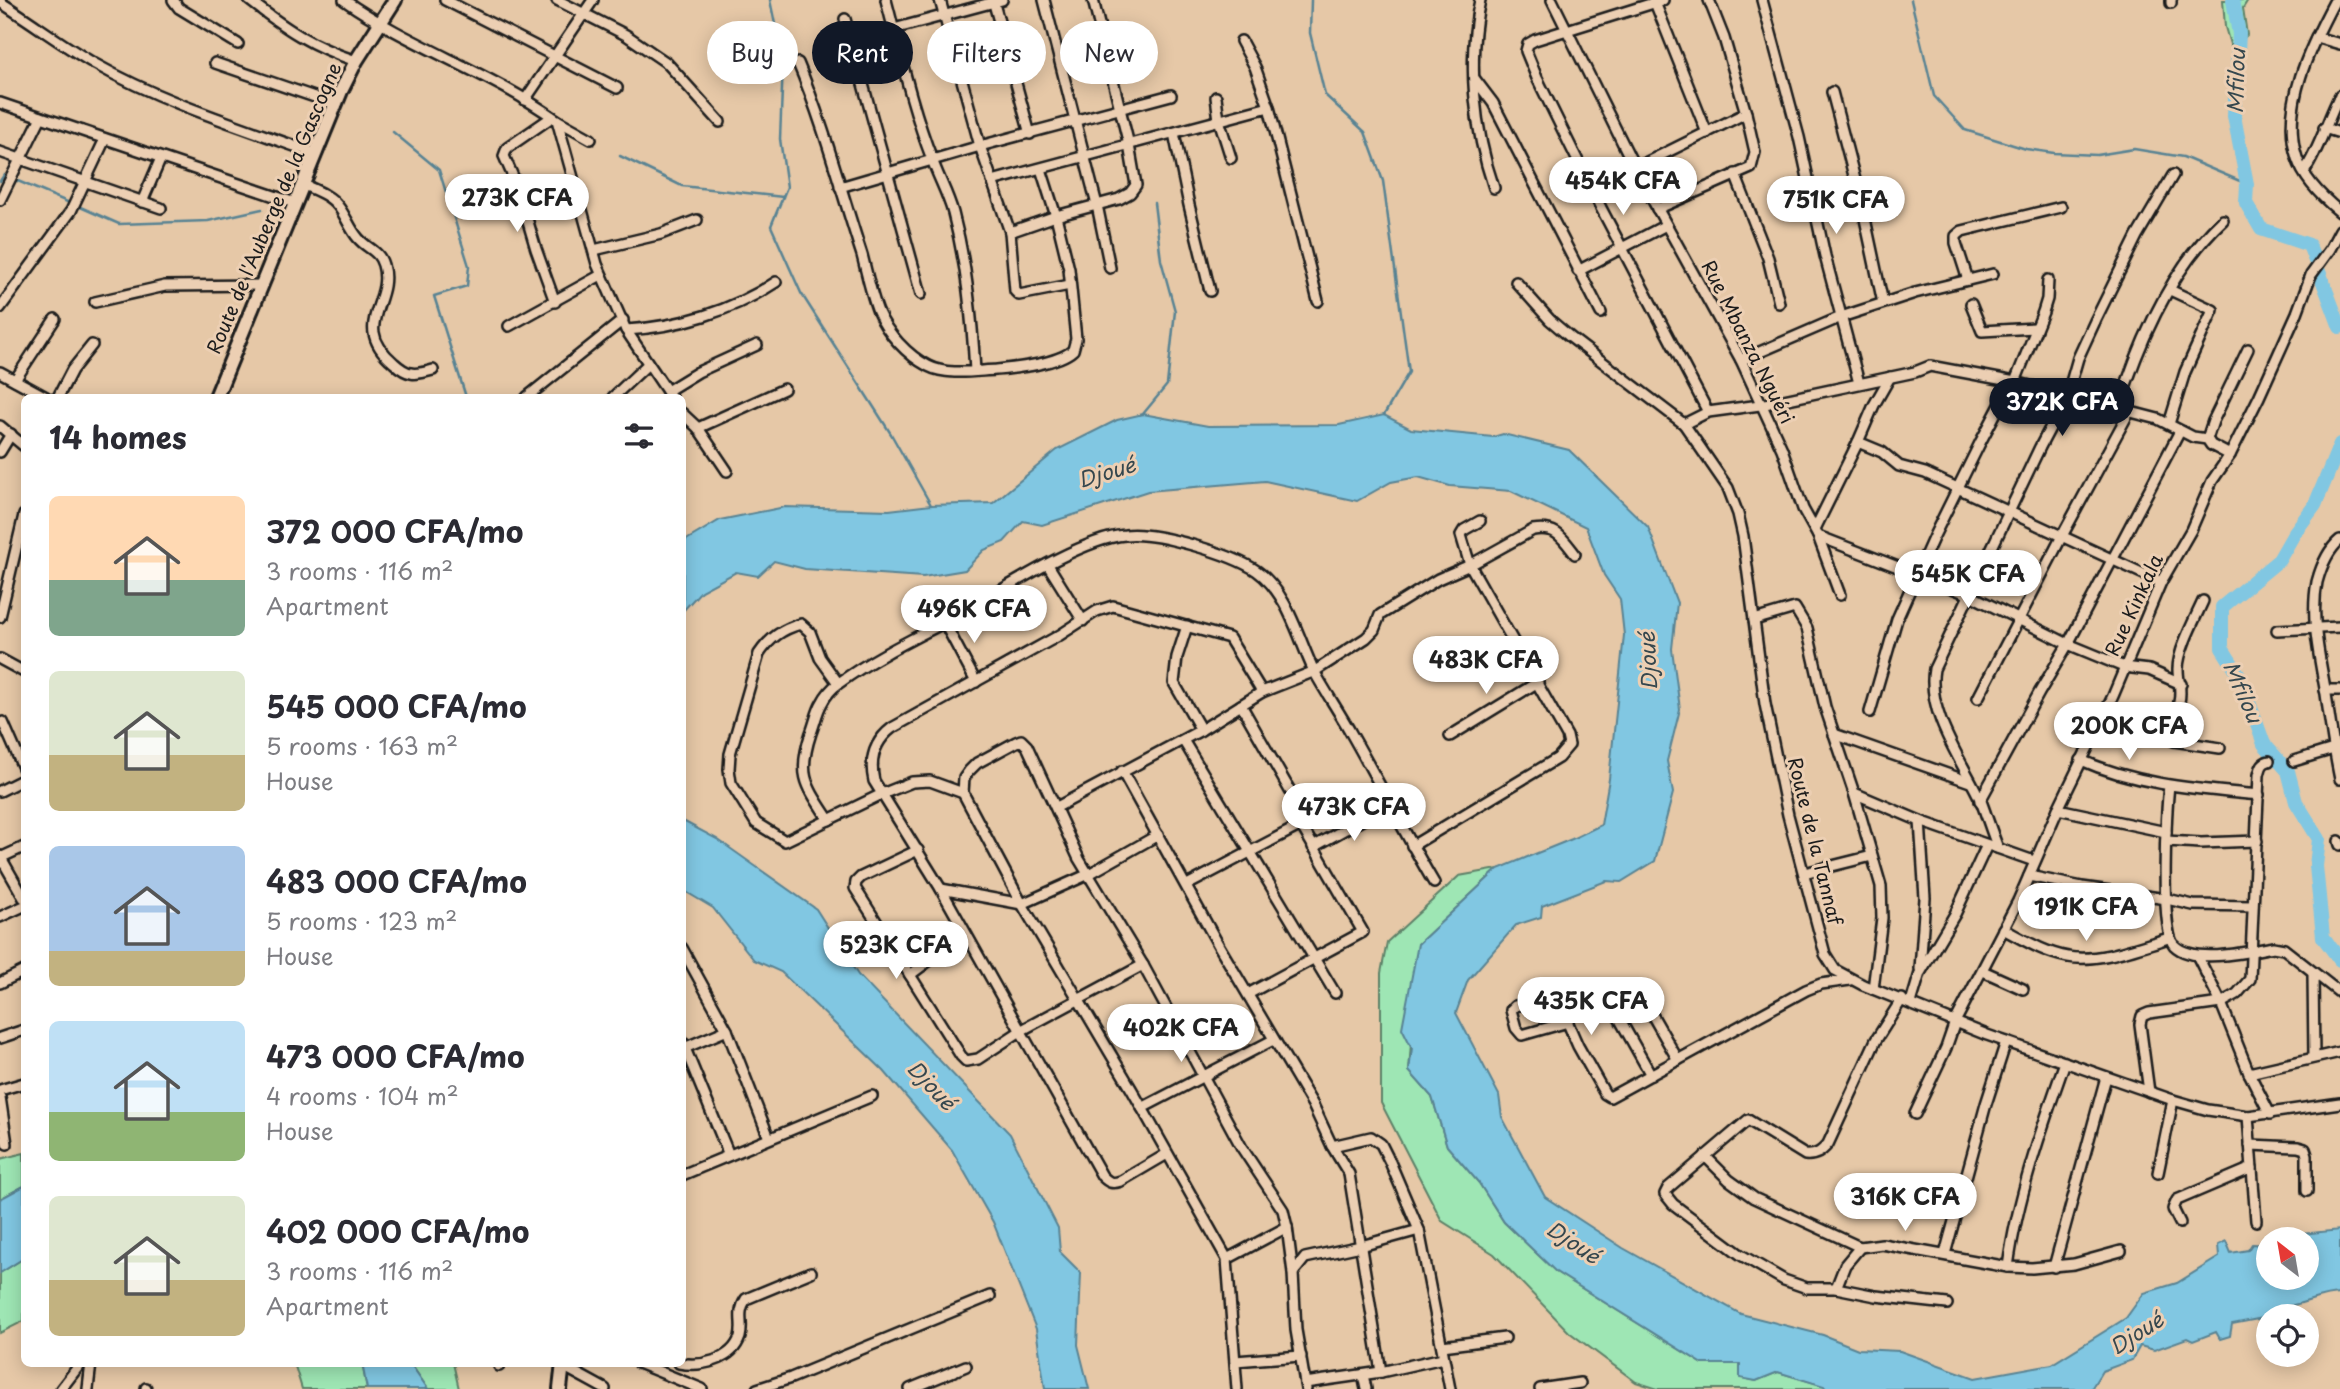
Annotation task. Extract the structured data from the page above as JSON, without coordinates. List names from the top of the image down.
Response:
{
  "streets": {
    "street": [
      "Route de l'Auberge de la Gascogne",
      "Rue Mbanza Nguéri",
      "Rue Kinkala",
      "Route de la Tannaf"
    ]
  },
  "crossings": [
    ["Rue Kinkala", "Route de la Tannaf"]
  ],
  "water": ["Mfilou", "Djoué"],
  "north": "top left",
  "page": {
    "chip": [
      "Buy",
      "Rent",
      "Filters",
      "New"
    ],
    "price": [
      "454K CFA",
      "273K CFA",
      "751K CFA",
      "372K CFA",
      "545K CFA",
      "496K CFA",
      "483K CFA",
      "200K CFA",
      "473K CFA",
      "191K CFA",
      "523K CFA",
      "435K CFA",
      "402K CFA",
      "316K CFA"
    ],
    "heading": "14 homes",
    "list": [
      {
        "name": "372 000 CFA/mo",
        "note": "3 rooms · 116 m² · Apartment"
      },
      {
        "name": "545 000 CFA/mo",
        "note": "5 rooms · 163 m² · House"
      },
      {
        "name": "483 000 CFA/mo",
        "note": "5 rooms · 123 m² · House"
      },
      {
        "name": "473 000 CFA/mo",
        "note": "4 rooms · 104 m² · House"
      },
      {
        "name": "402 000 CFA/mo",
        "note": "3 rooms · 116 m² · Apartment"
      }
    ]
  }
}
